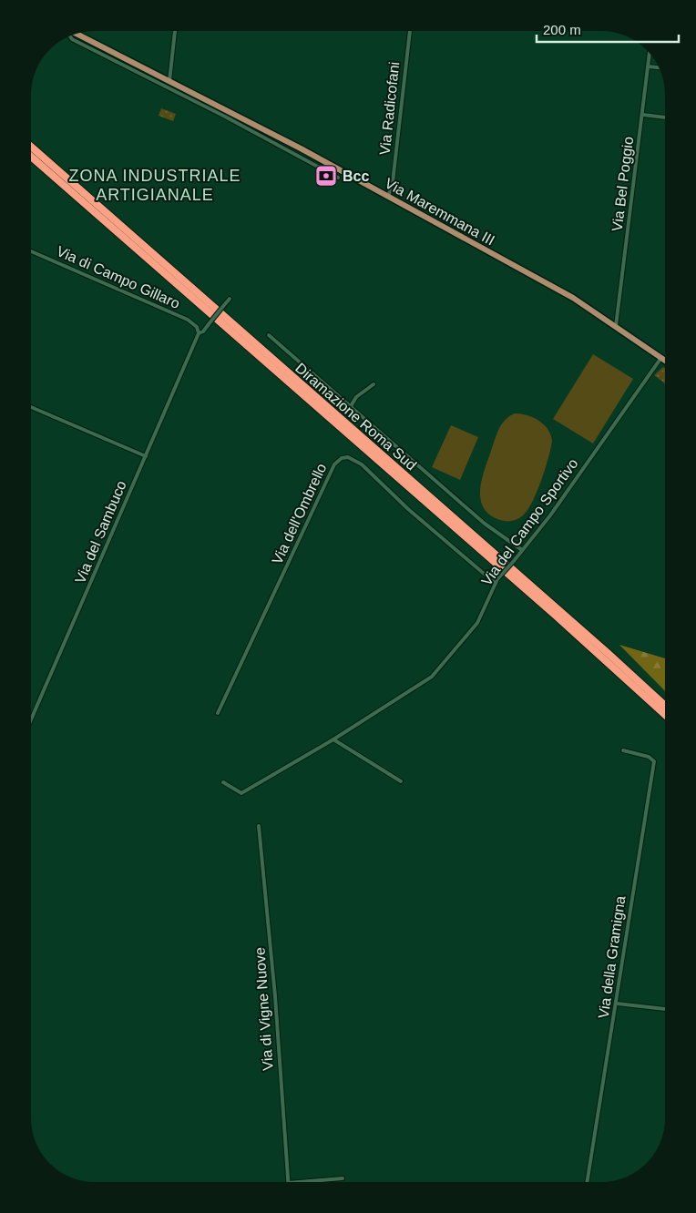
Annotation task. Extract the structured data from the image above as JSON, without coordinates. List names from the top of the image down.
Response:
{
  "streets": {
    "highway": ["Diramazione Roma Sud"],
    "main road": ["Via Maremmana III"],
    "street": [
      "Via Radicofani",
      "Via Bel Poggio",
      "Via di Campo Gillaro",
      "Via dell'Ombrello",
      "Via del Campo Sportivo",
      "Via del Sambuco",
      "Via della Gramigna",
      "Via di Vigne Nuove"
    ]
  },
  "crossings": [
    ["Via Radicofani", "Via Maremmana III"],
    ["Via Bel Poggio", "Via Maremmana III"],
    ["Via Maremmana III", "Via del Campo Sportivo"],
    ["Via di Campo Gillaro", "Via del Sambuco"],
    ["Via dell'Ombrello", "Via del Campo Sportivo"]
  ],
  "districts": ["ZONA INDUSTRIALE ARTIGIANALE"],
  "places": {
    "bank": ["Bcc"]
  },
  "scale_bar": "200 m"
}
